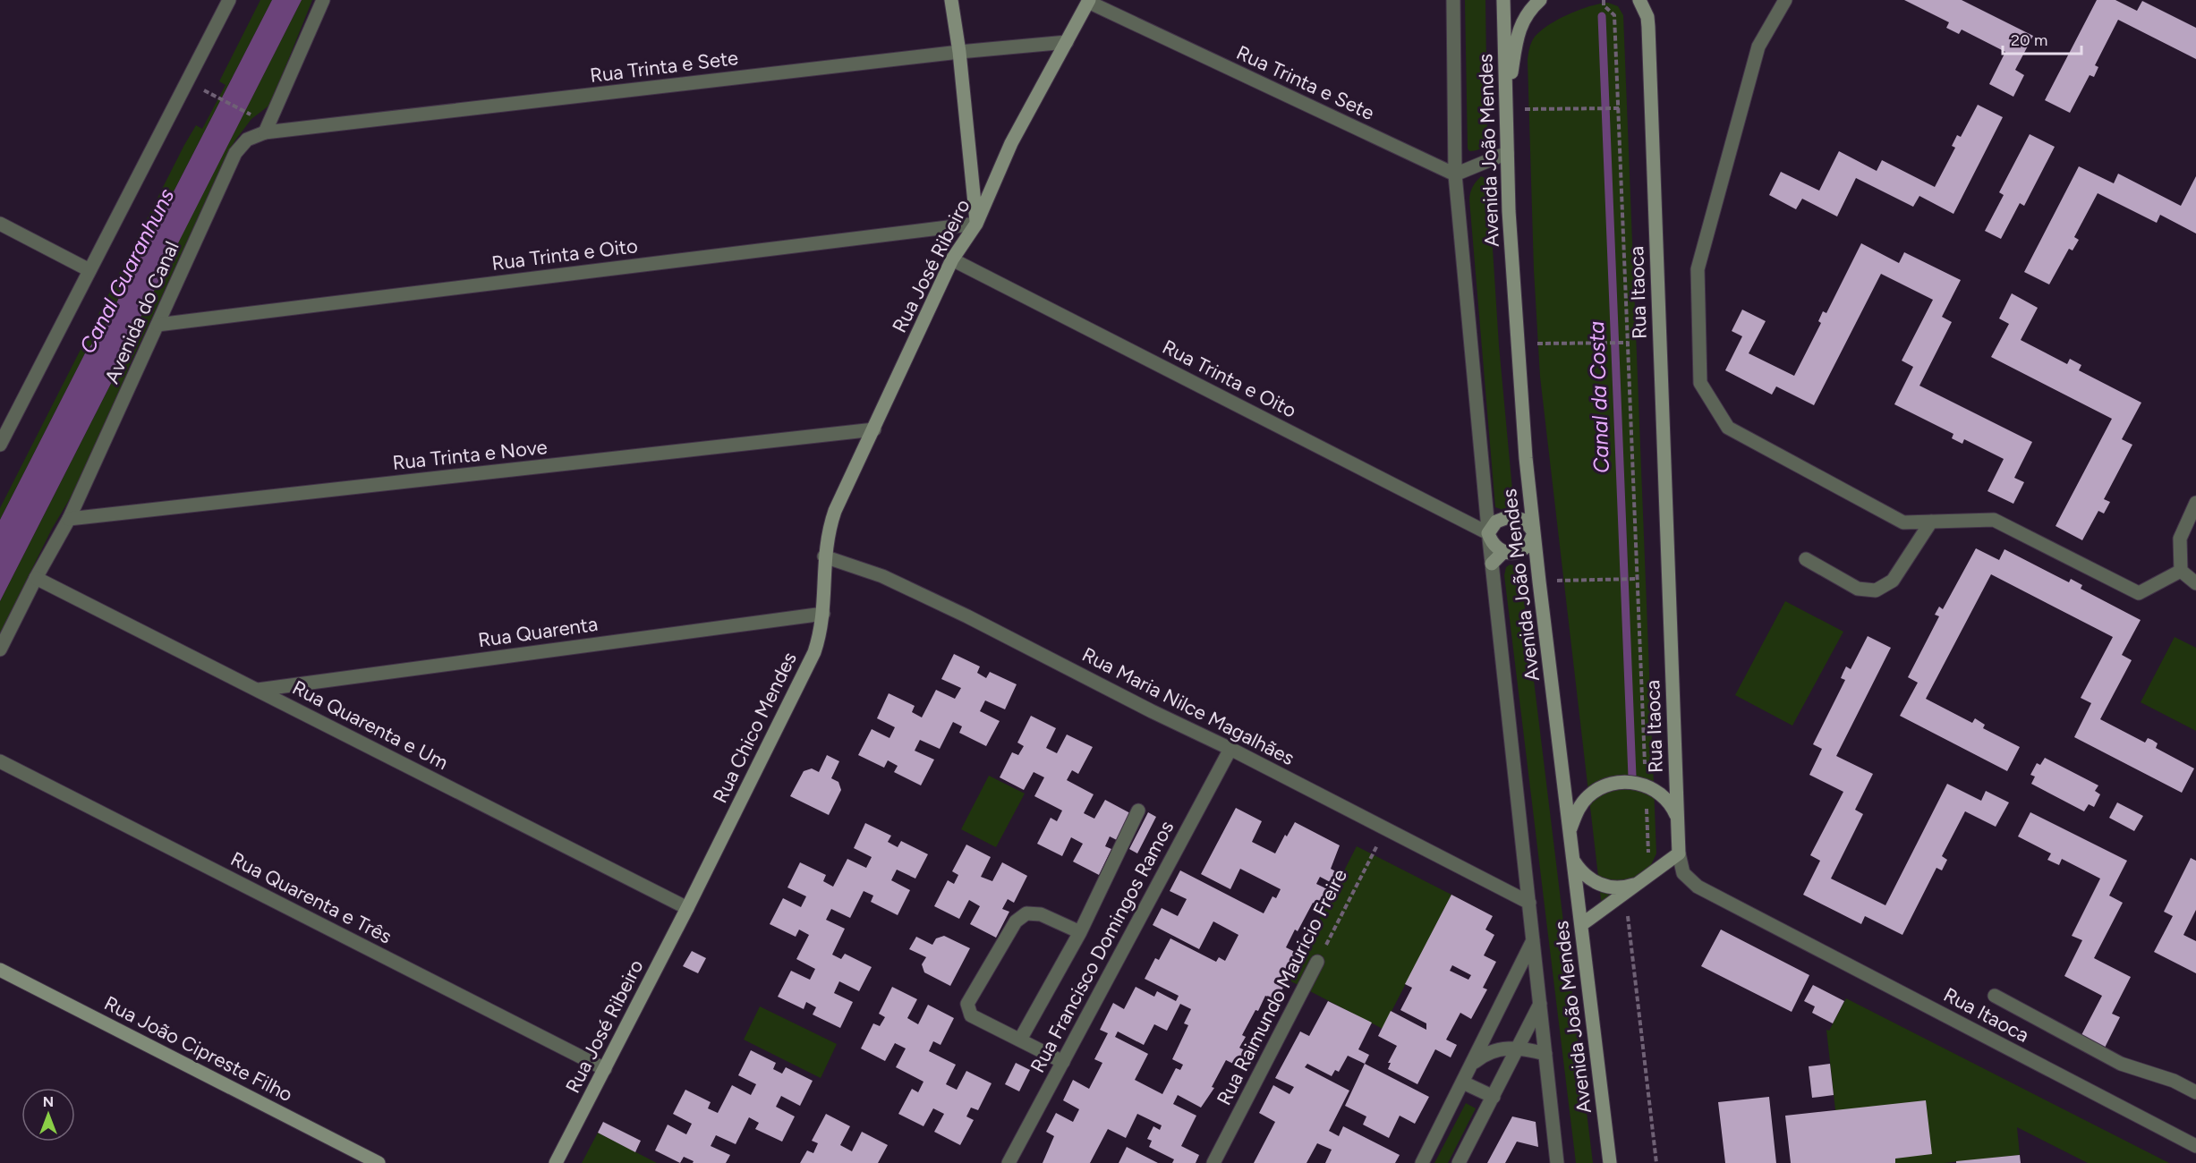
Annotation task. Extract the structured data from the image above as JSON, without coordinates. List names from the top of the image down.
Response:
{
  "streets": {
    "main road": [
      "Avenida João Mendes",
      "Rua José Ribeiro",
      "Rua Itaoca",
      "Rua Chico Mendes",
      "Rua João Cipreste Filho"
    ],
    "street": [
      "Rua Trinta e Sete",
      "Rua Trinta e Oito",
      "Avenida do Canal",
      "Rua Trinta e Nove",
      "Rua Quarenta",
      "Rua Maria Nilce Magalhães",
      "Rua Quarenta e Um",
      "Rua Quarenta e Três",
      "Rua Francisco Domingos Ramos",
      "Rua Raimundo Mauricio Freire"
    ]
  },
  "crossings": [
    ["Rua Trinta e Sete", "Avenida João Mendes"],
    ["Rua Trinta e Sete", "Rua José Ribeiro"],
    ["Rua Trinta e Sete", "Avenida do Canal"],
    ["Avenida João Mendes", "Rua Trinta e Oito"],
    ["Avenida João Mendes", "Rua Maria Nilce Magalhães"],
    ["Rua Trinta e Oito", "Rua José Ribeiro"],
    ["Rua Trinta e Oito", "Avenida do Canal"],
    ["Rua José Ribeiro", "Rua Trinta e Nove"],
    ["Rua José Ribeiro", "Rua Maria Nilce Magalhães"],
    ["Rua José Ribeiro", "Rua Quarenta e Um"],
    ["Rua José Ribeiro", "Rua Chico Mendes"],
    ["Rua José Ribeiro", "Rua Quarenta e Três"],
    ["Avenida do Canal", "Rua Trinta e Nove"],
    ["Avenida do Canal", "Rua Quarenta e Um"],
    ["Rua Quarenta", "Rua Quarenta e Um"],
    ["Rua Quarenta", "Rua Chico Mendes"],
    ["Rua Maria Nilce Magalhães", "Rua Chico Mendes"],
    ["Rua Maria Nilce Magalhães", "Rua Francisco Domingos Ramos"],
    ["Rua Maria Nilce Magalhães", "Rua Raimundo Mauricio Freire"],
    ["Rua Quarenta e Um", "Rua Chico Mendes"]
  ],
  "water": ["Canal Guaranhuns", "Canal da Costa"],
  "scale_bar": "20 m",
  "north": "top"
}
